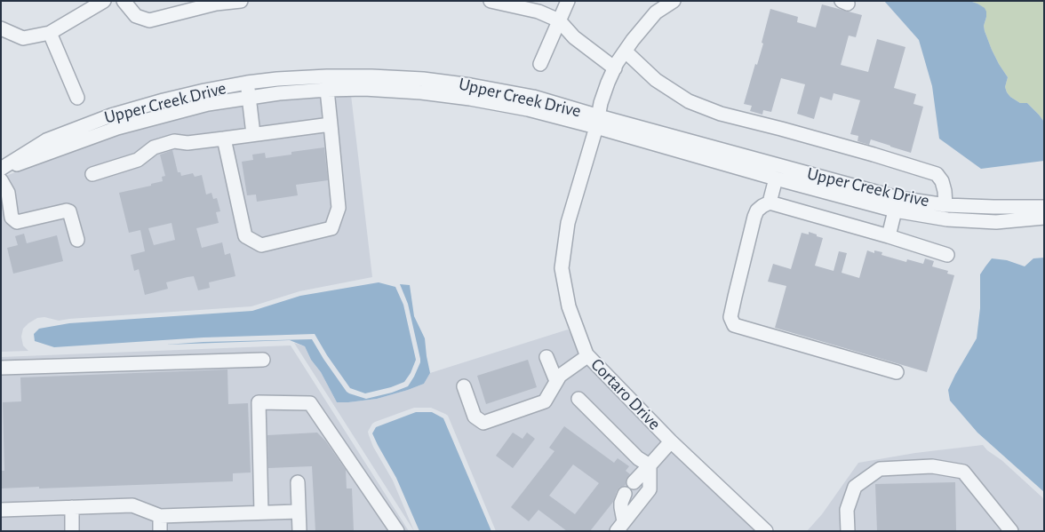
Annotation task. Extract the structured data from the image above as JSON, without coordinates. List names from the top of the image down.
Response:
{
  "streets": {
    "street": ["Upper Creek Drive", "Cortaro Drive"]
  },
  "crossings": [
    ["Upper Creek Drive", "Cortaro Drive"]
  ]
}
